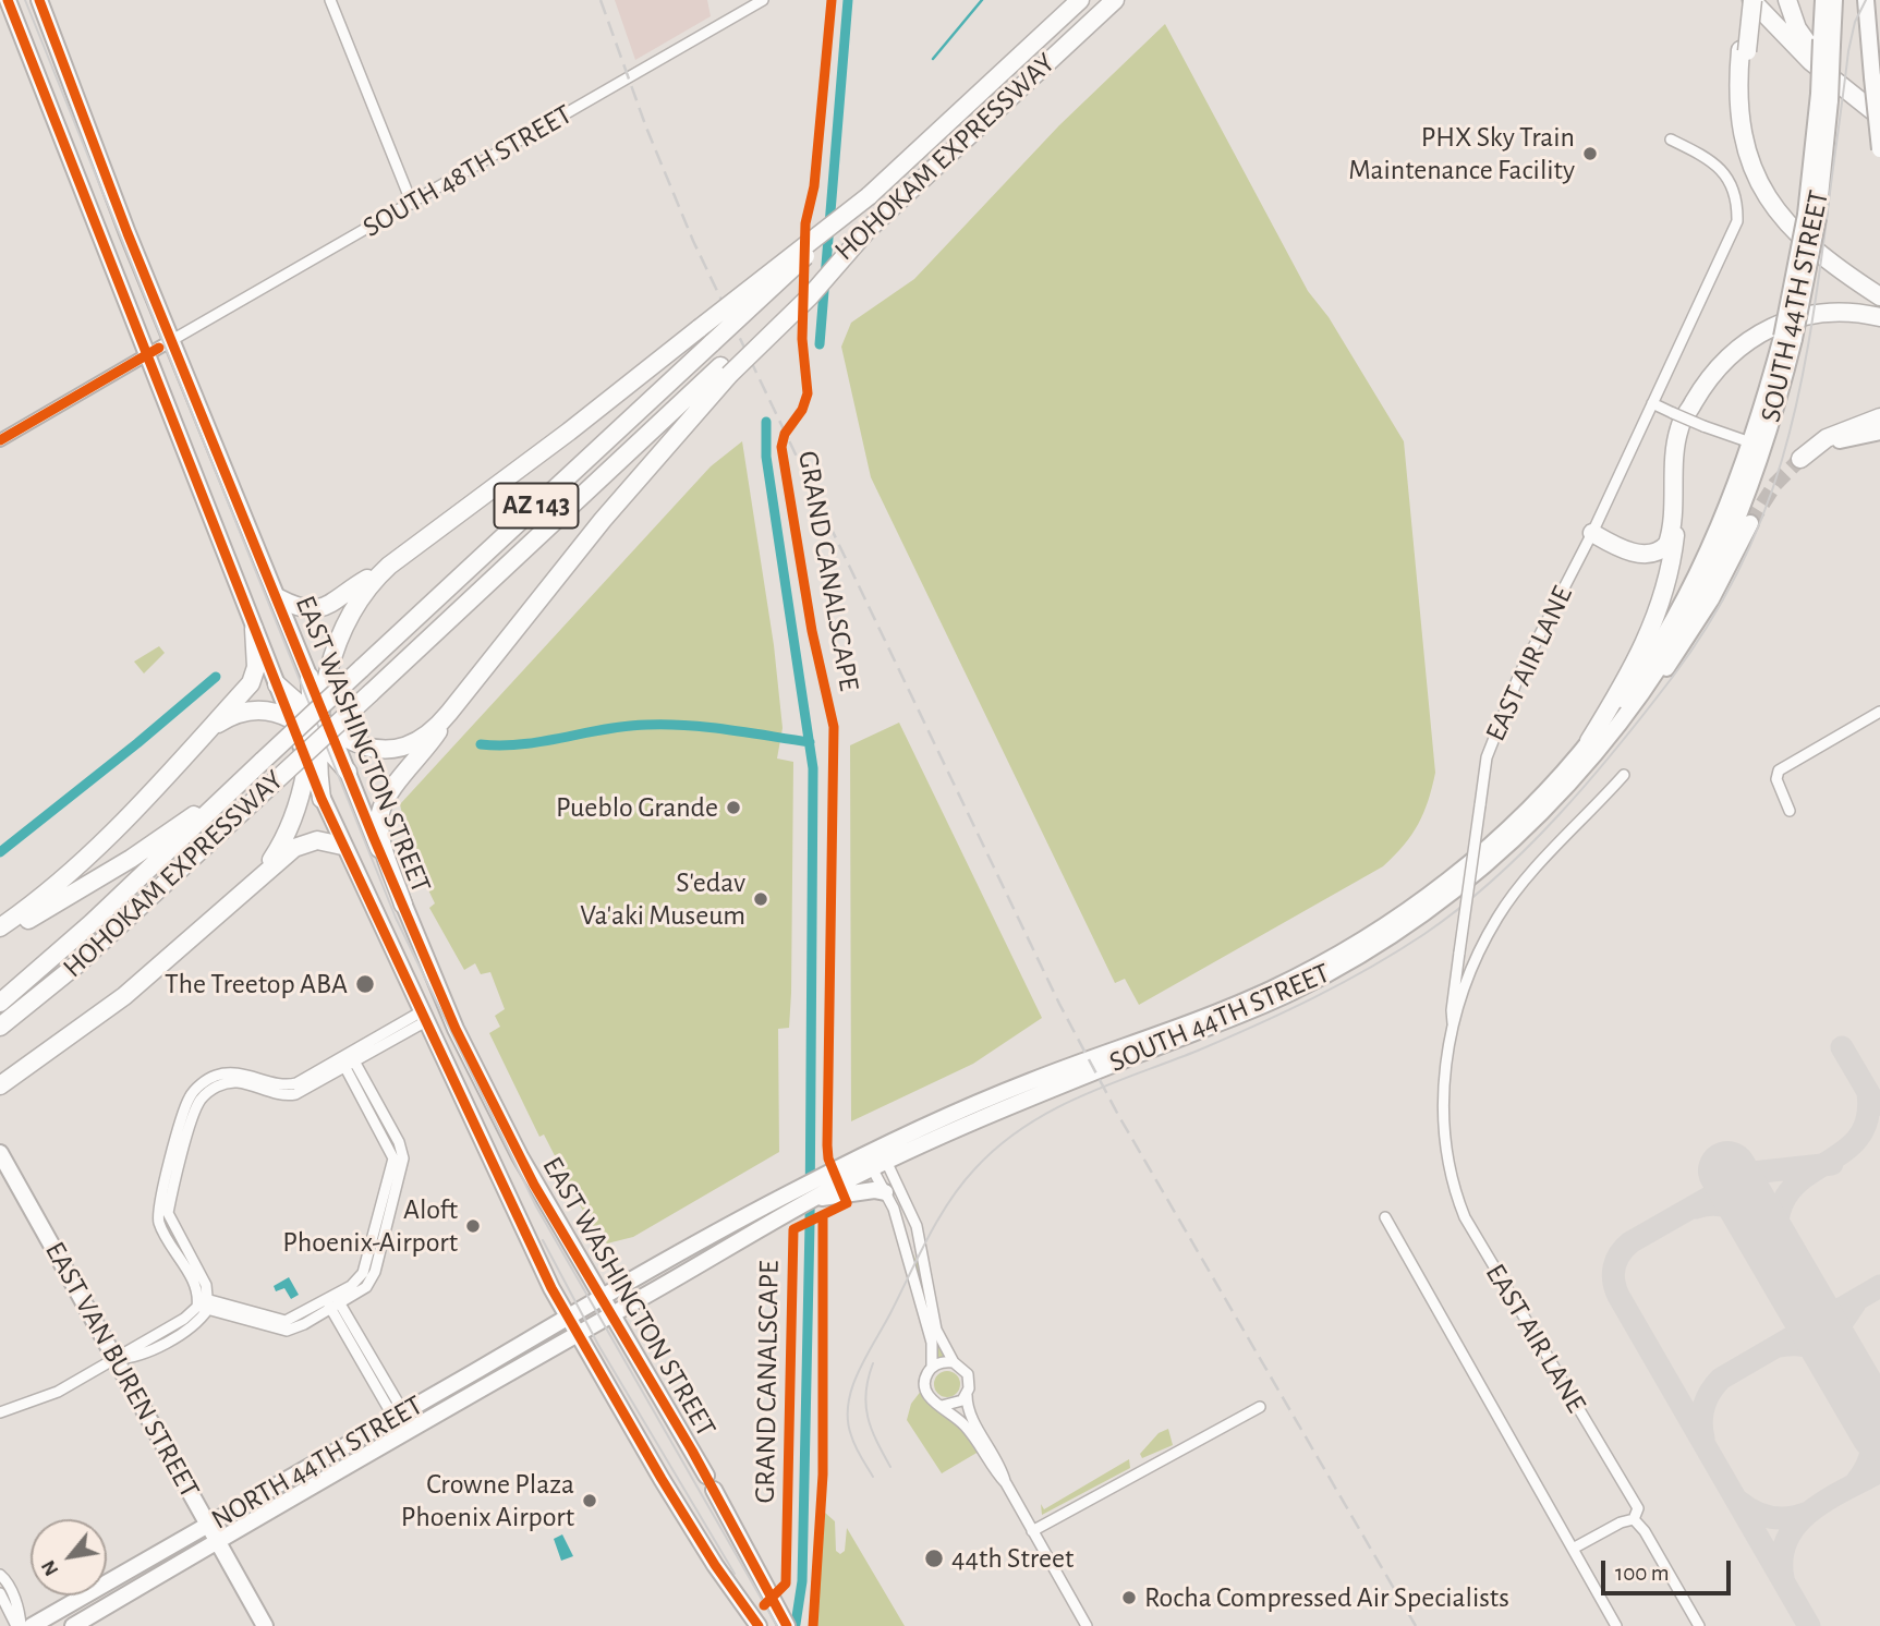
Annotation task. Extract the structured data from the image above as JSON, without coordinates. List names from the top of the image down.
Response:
{
  "streets": {
    "highway": ["HOHOKAM EXPRESSWAY", "AZ 143"],
    "main road": [
      "SOUTH 44TH STREET",
      "EAST WASHINGTON STREET",
      "EAST VAN BUREN STREET",
      "NORTH 44TH STREET"
    ],
    "street": ["SOUTH 48TH STREET", "EAST AIR LANE"],
    "cycle path": ["GRAND CANALSCAPE"]
  },
  "crossings": [
    ["SOUTH 48TH STREET", "EAST WASHINGTON STREET"],
    ["SOUTH 44TH STREET", "EAST WASHINGTON STREET"],
    ["SOUTH 44TH STREET", "NORTH 44TH STREET"],
    ["EAST WASHINGTON STREET", "NORTH 44TH STREET"],
    ["EAST VAN BUREN STREET", "NORTH 44TH STREET"]
  ],
  "places": [
    "PHX Sky Train Maintenance Facility",
    "Pueblo Grande",
    "S'edav Va'aki Museum",
    "The Treetop ABA",
    "Aloft Phoenix-Airport",
    "Crowne Plaza Phoenix Airport",
    "44th Street",
    "Rocha Compressed Air Specialists"
  ],
  "scale_bar": "100 m",
  "north": "bottom left"
}
